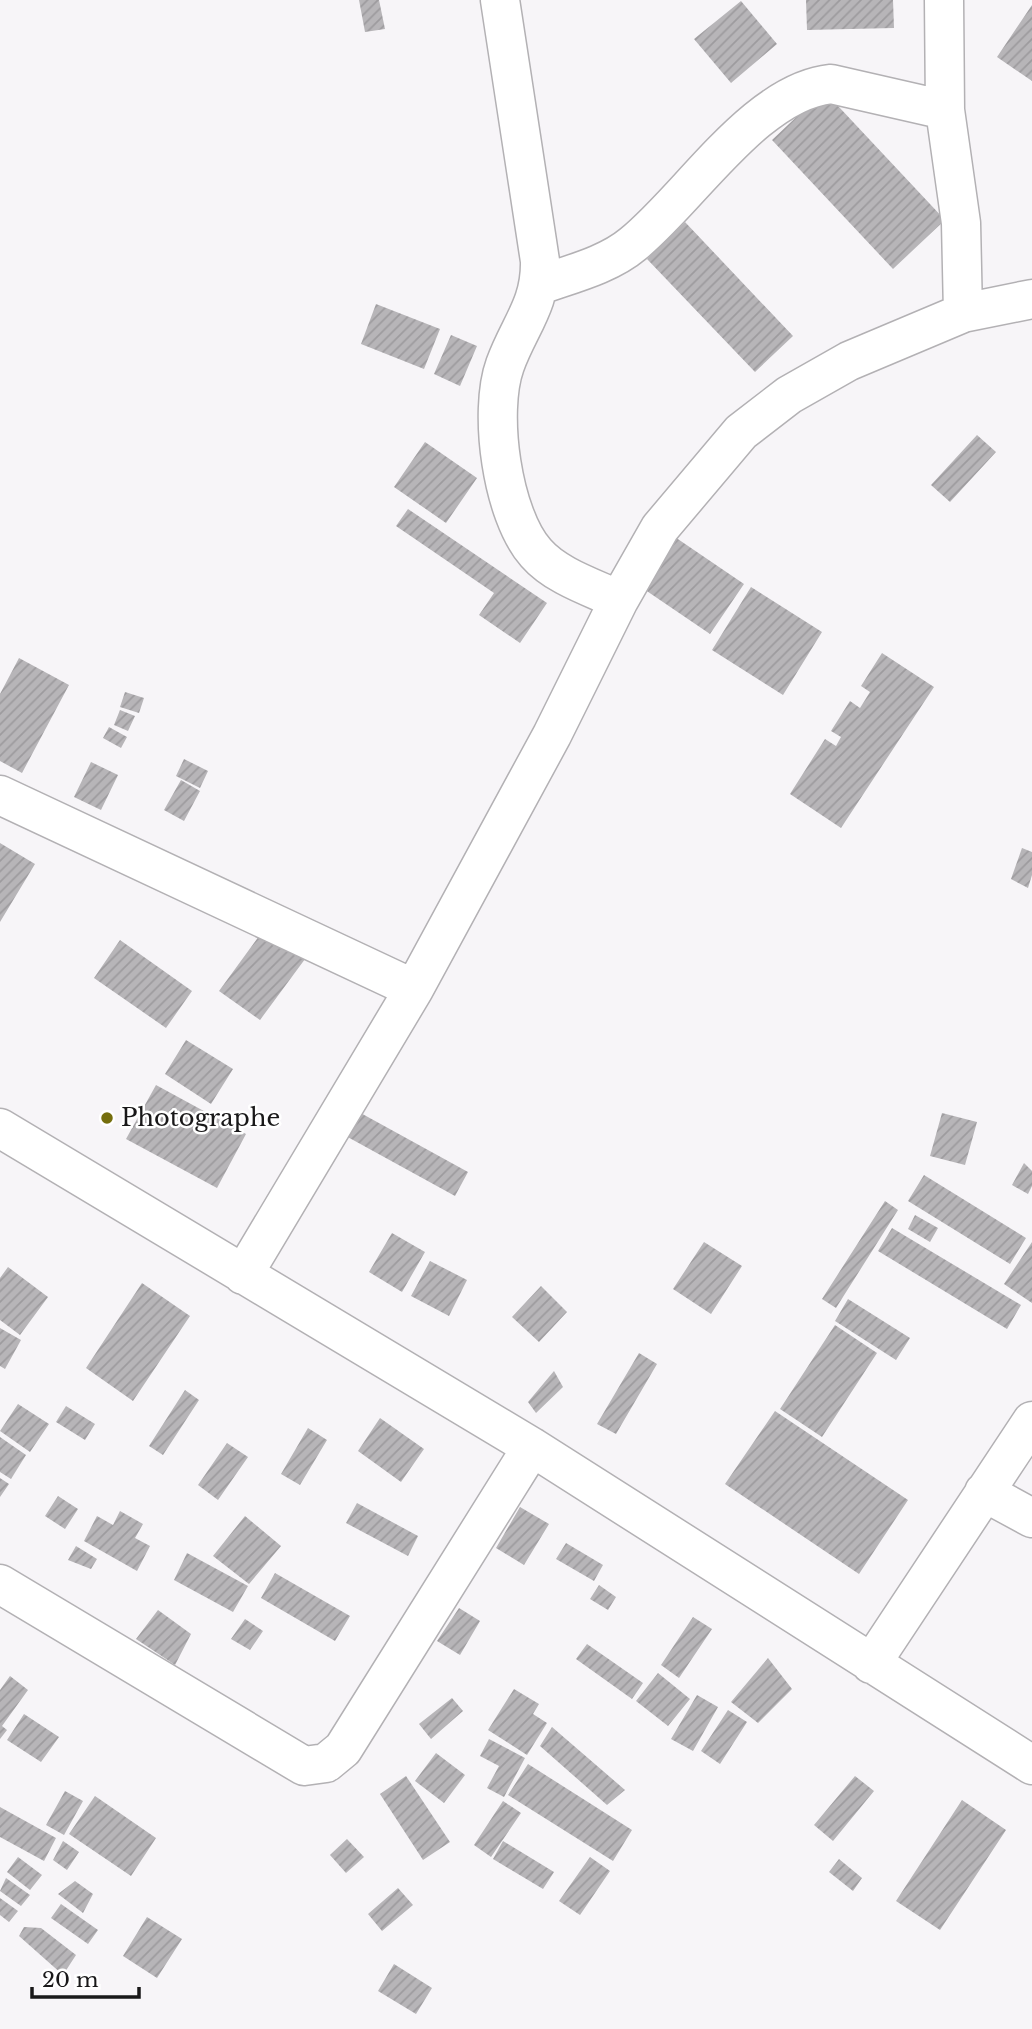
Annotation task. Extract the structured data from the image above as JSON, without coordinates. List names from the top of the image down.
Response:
{
  "places": ["Photographe"],
  "scale_bar": "20 m"
}
